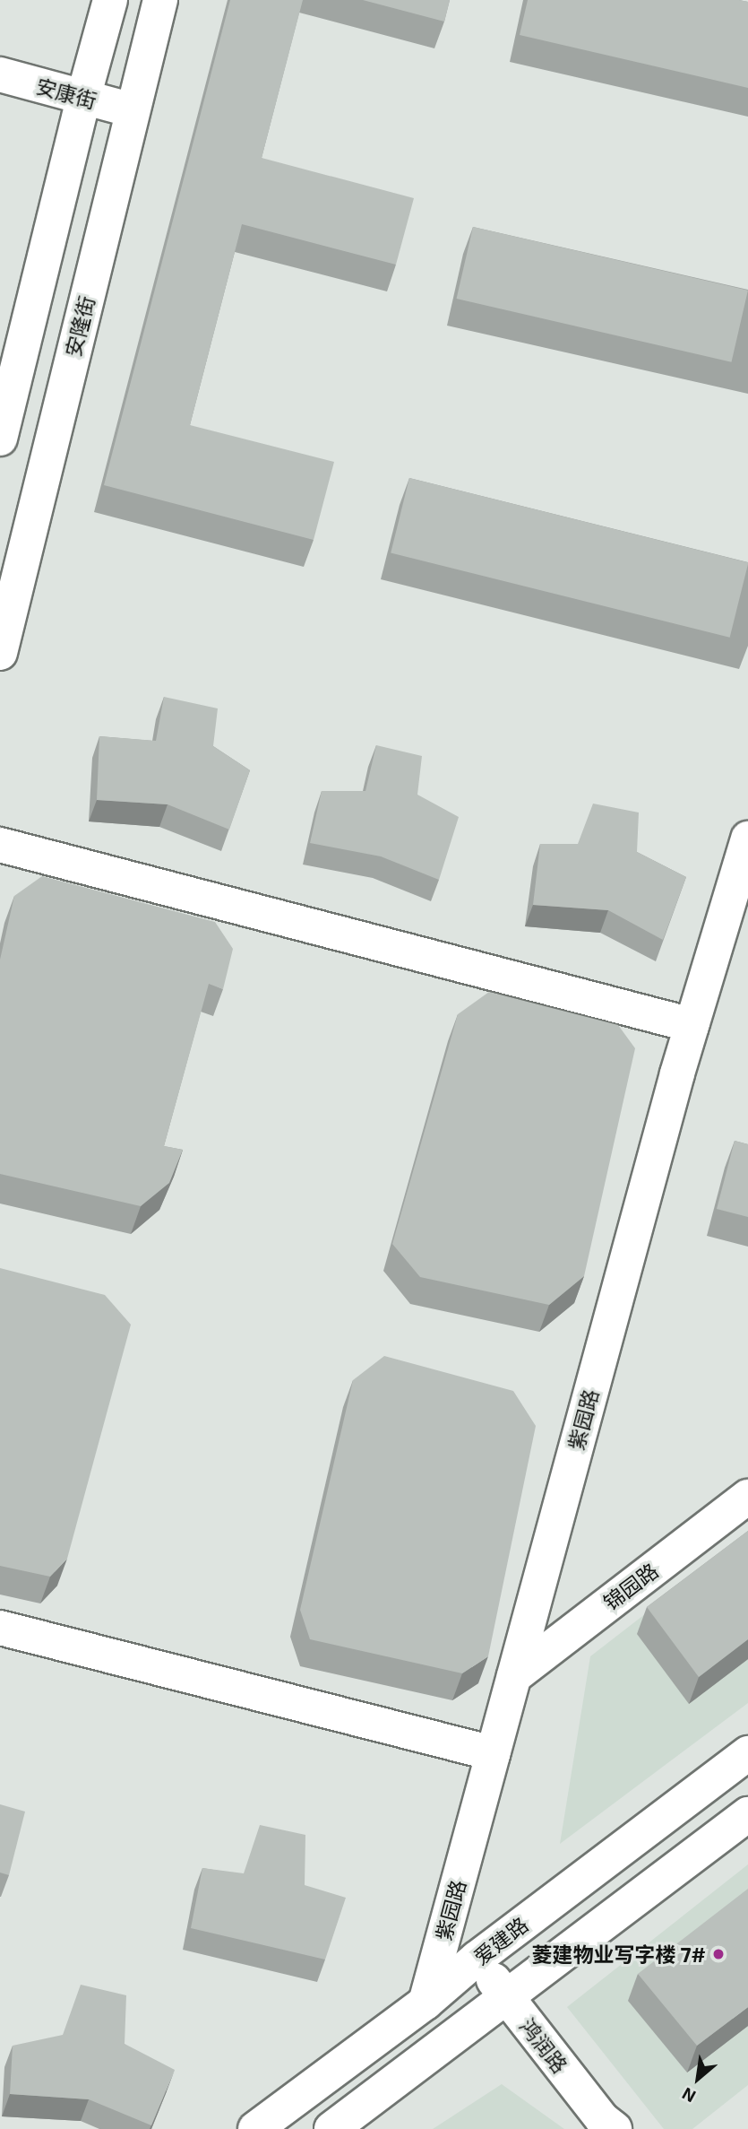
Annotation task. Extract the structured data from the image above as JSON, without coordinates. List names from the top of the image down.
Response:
{
  "streets": {
    "street": [
      "安康街",
      "安隆街",
      "紫园路",
      "锦园路",
      "爱建路",
      "鸿润路"
    ]
  },
  "crossings": [
    ["安康街", "安隆街"],
    ["紫园路", "锦园路"],
    ["紫园路", "爱建路"],
    ["爱建路", "鸿润路"]
  ],
  "places": ["菱建物业写字楼 7#"],
  "north": "bottom left"
}
